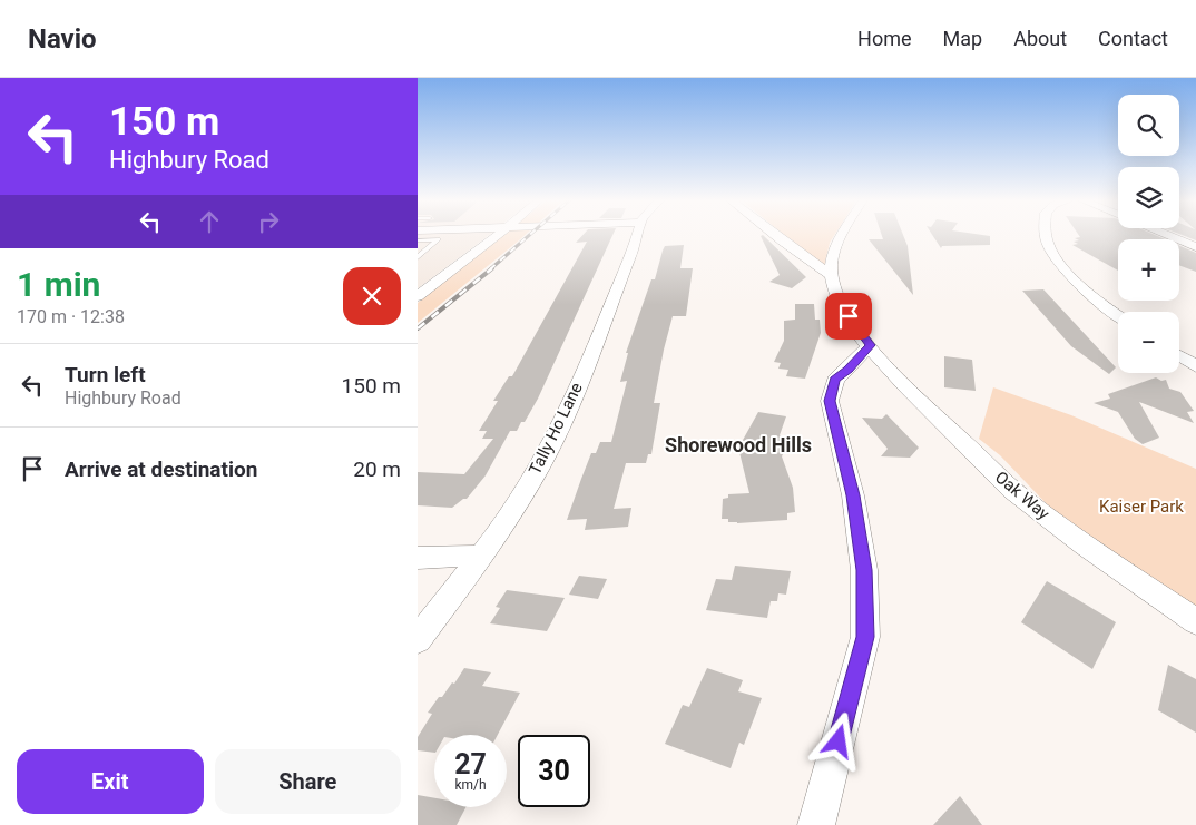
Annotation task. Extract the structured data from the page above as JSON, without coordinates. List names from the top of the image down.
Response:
{
  "streets": {
    "street": ["Tally Ho Lane", "Oak Way"]
  },
  "districts": ["Shorewood Hills"],
  "parks": ["Kaiser Park"],
  "page": {
    "header": "Navio",
    "nav": [
      "Home",
      "Map",
      "About",
      "Contact"
    ],
    "turn": ["150 m", "Highbury Road"],
    "map_buttons": ["+", "−"],
    "heading": ["1 min", "170 m · 12:38"],
    "list": [
      {
        "name": "Turn left",
        "note": "Highbury Road",
        "value": "150 m"
      },
      {
        "name": "Arrive at destination",
        "value": "20 m"
      }
    ],
    "speed": "27 km/h",
    "limit": "30",
    "buttons": ["Exit", "Share"]
  }
}
